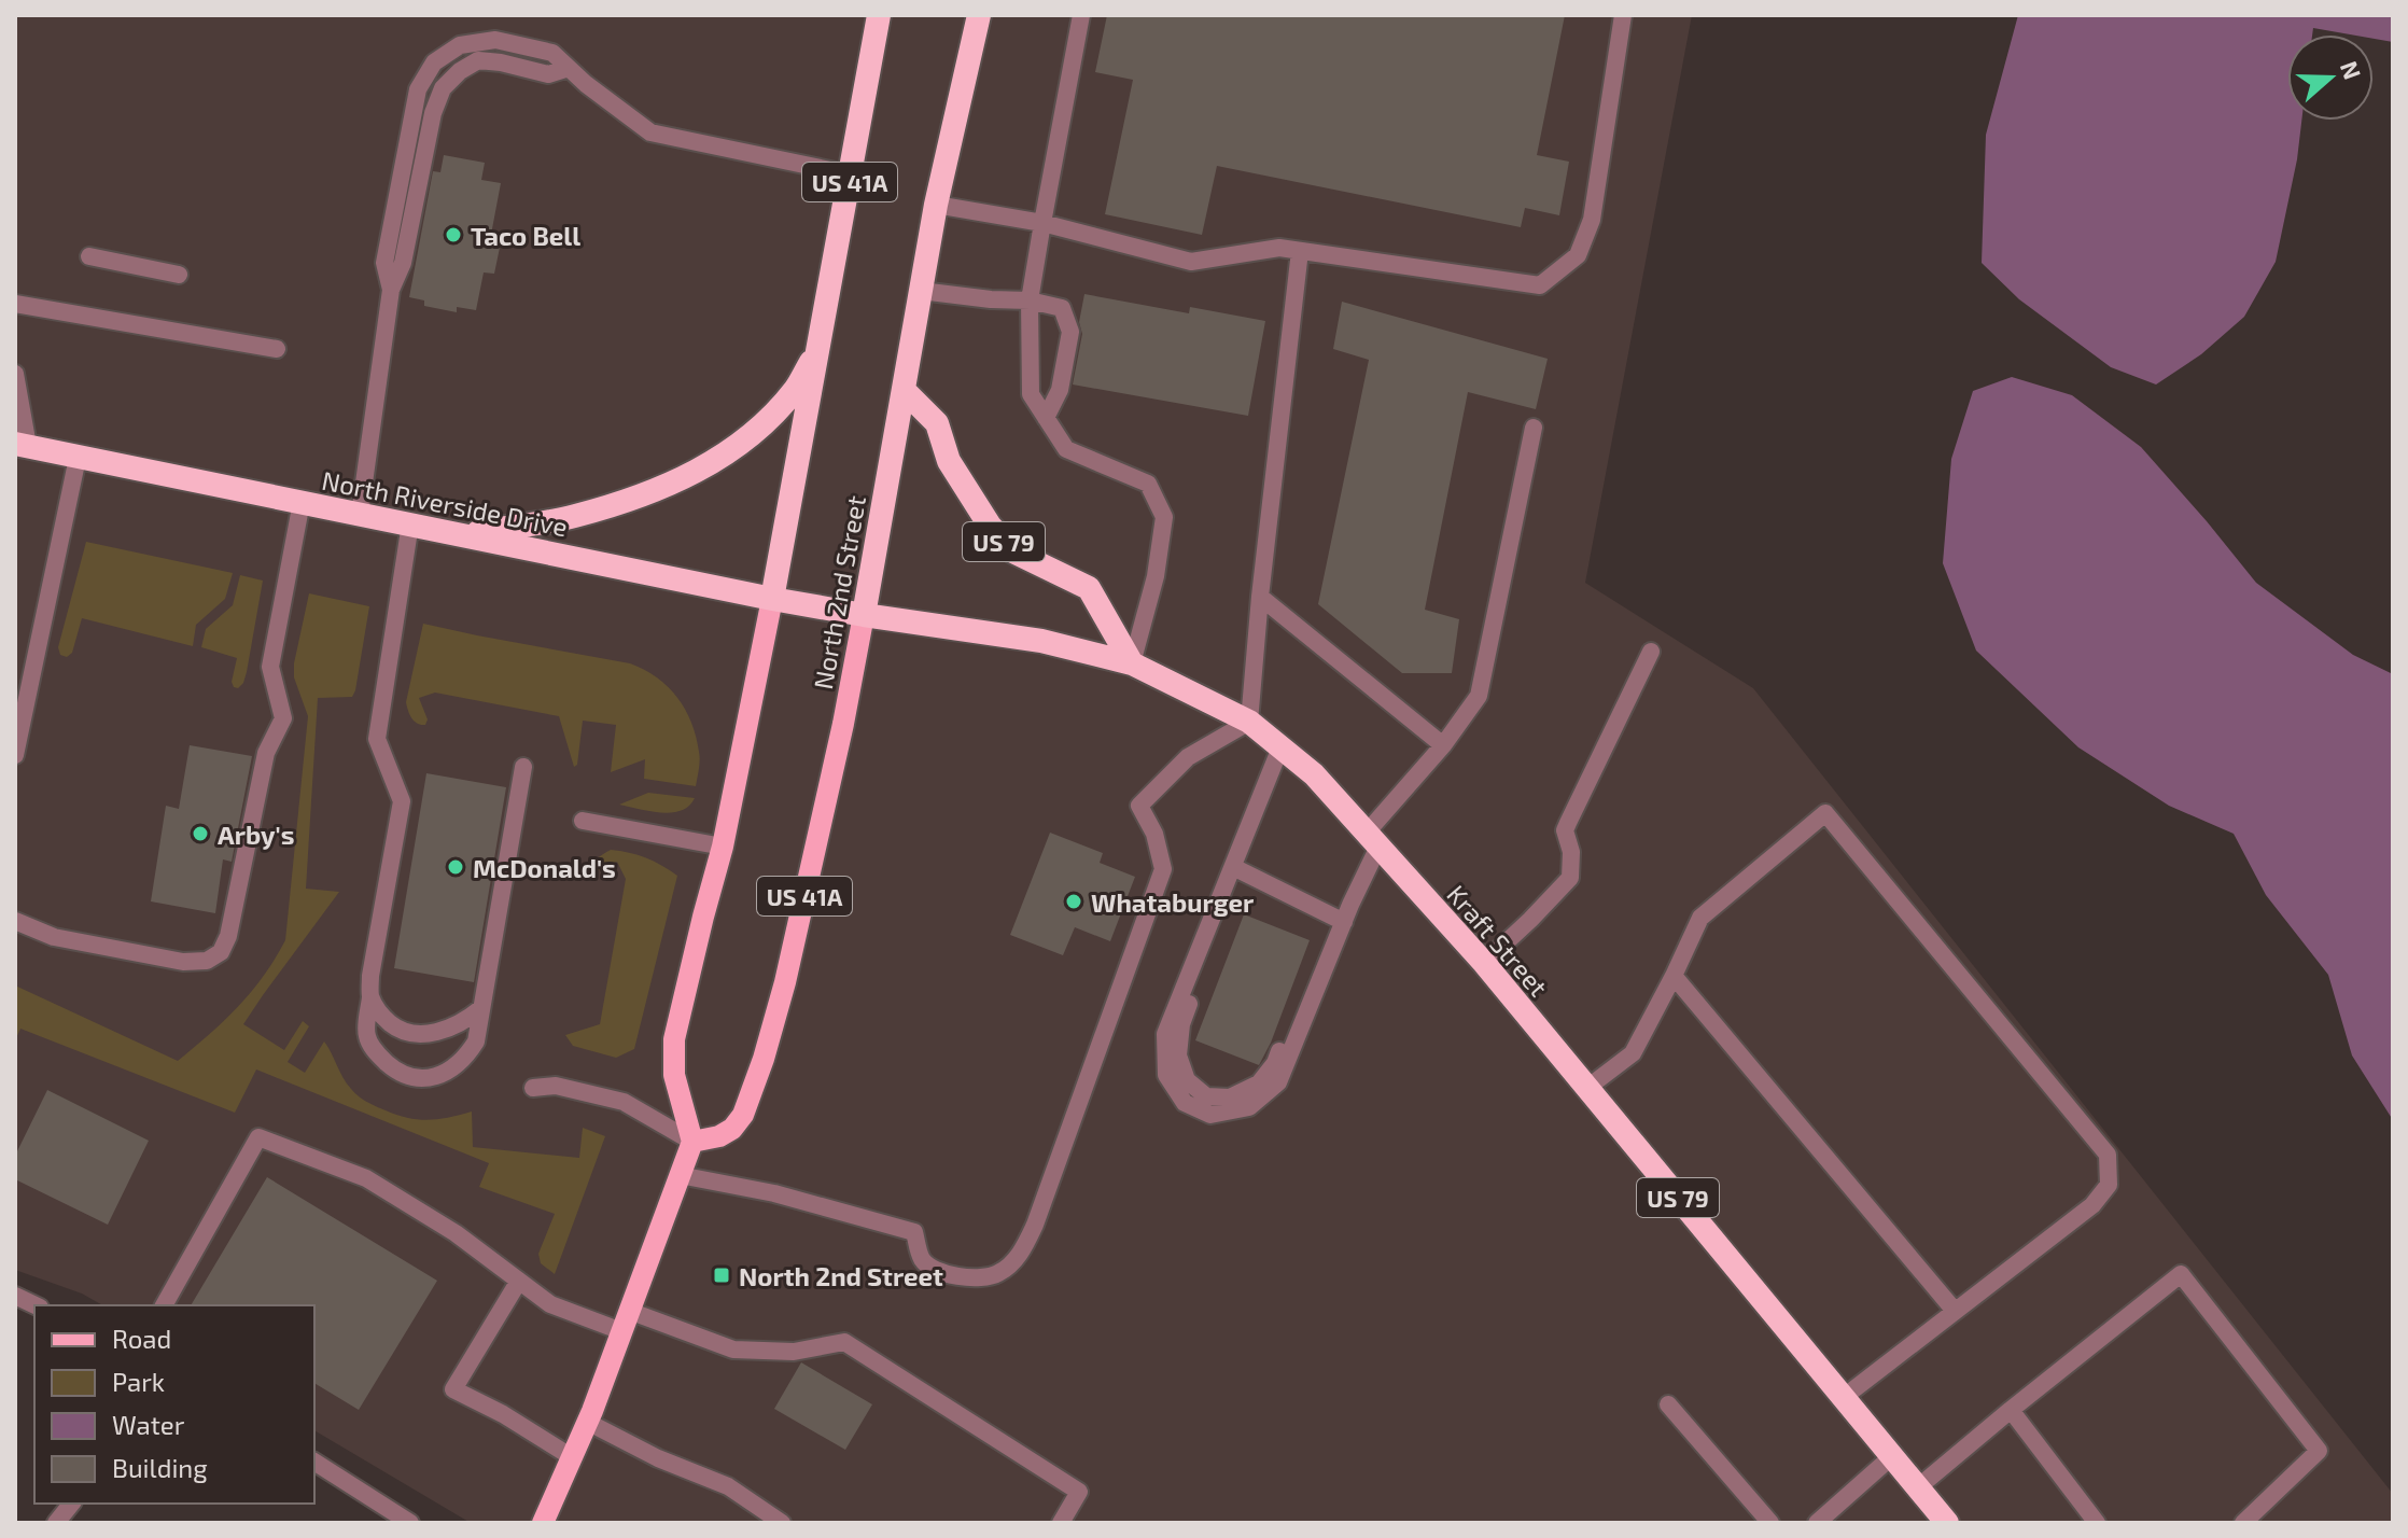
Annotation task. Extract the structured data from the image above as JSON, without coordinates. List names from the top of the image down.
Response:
{
  "streets": {
    "highway": [
      "US 41A",
      "North Riverside Drive",
      "US 79",
      "North 2nd Street",
      "Kraft Street"
    ]
  },
  "crossings": [
    ["US 41A", "North Riverside Drive"],
    ["North Riverside Drive", "North 2nd Street"],
    ["North Riverside Drive", "Kraft Street"],
    ["US 79", "North 2nd Street"],
    ["US 79", "Kraft Street"],
    ["North 2nd Street", "Kraft Street"]
  ],
  "places": {
    "other": [
      "Taco Bell",
      "Arby's",
      "McDonald's",
      "Whataburger"
    ],
    "transit": ["North 2nd Street"]
  },
  "legend": [
    "Road",
    "Park",
    "Water",
    "Building"
  ],
  "north": "right"
}
